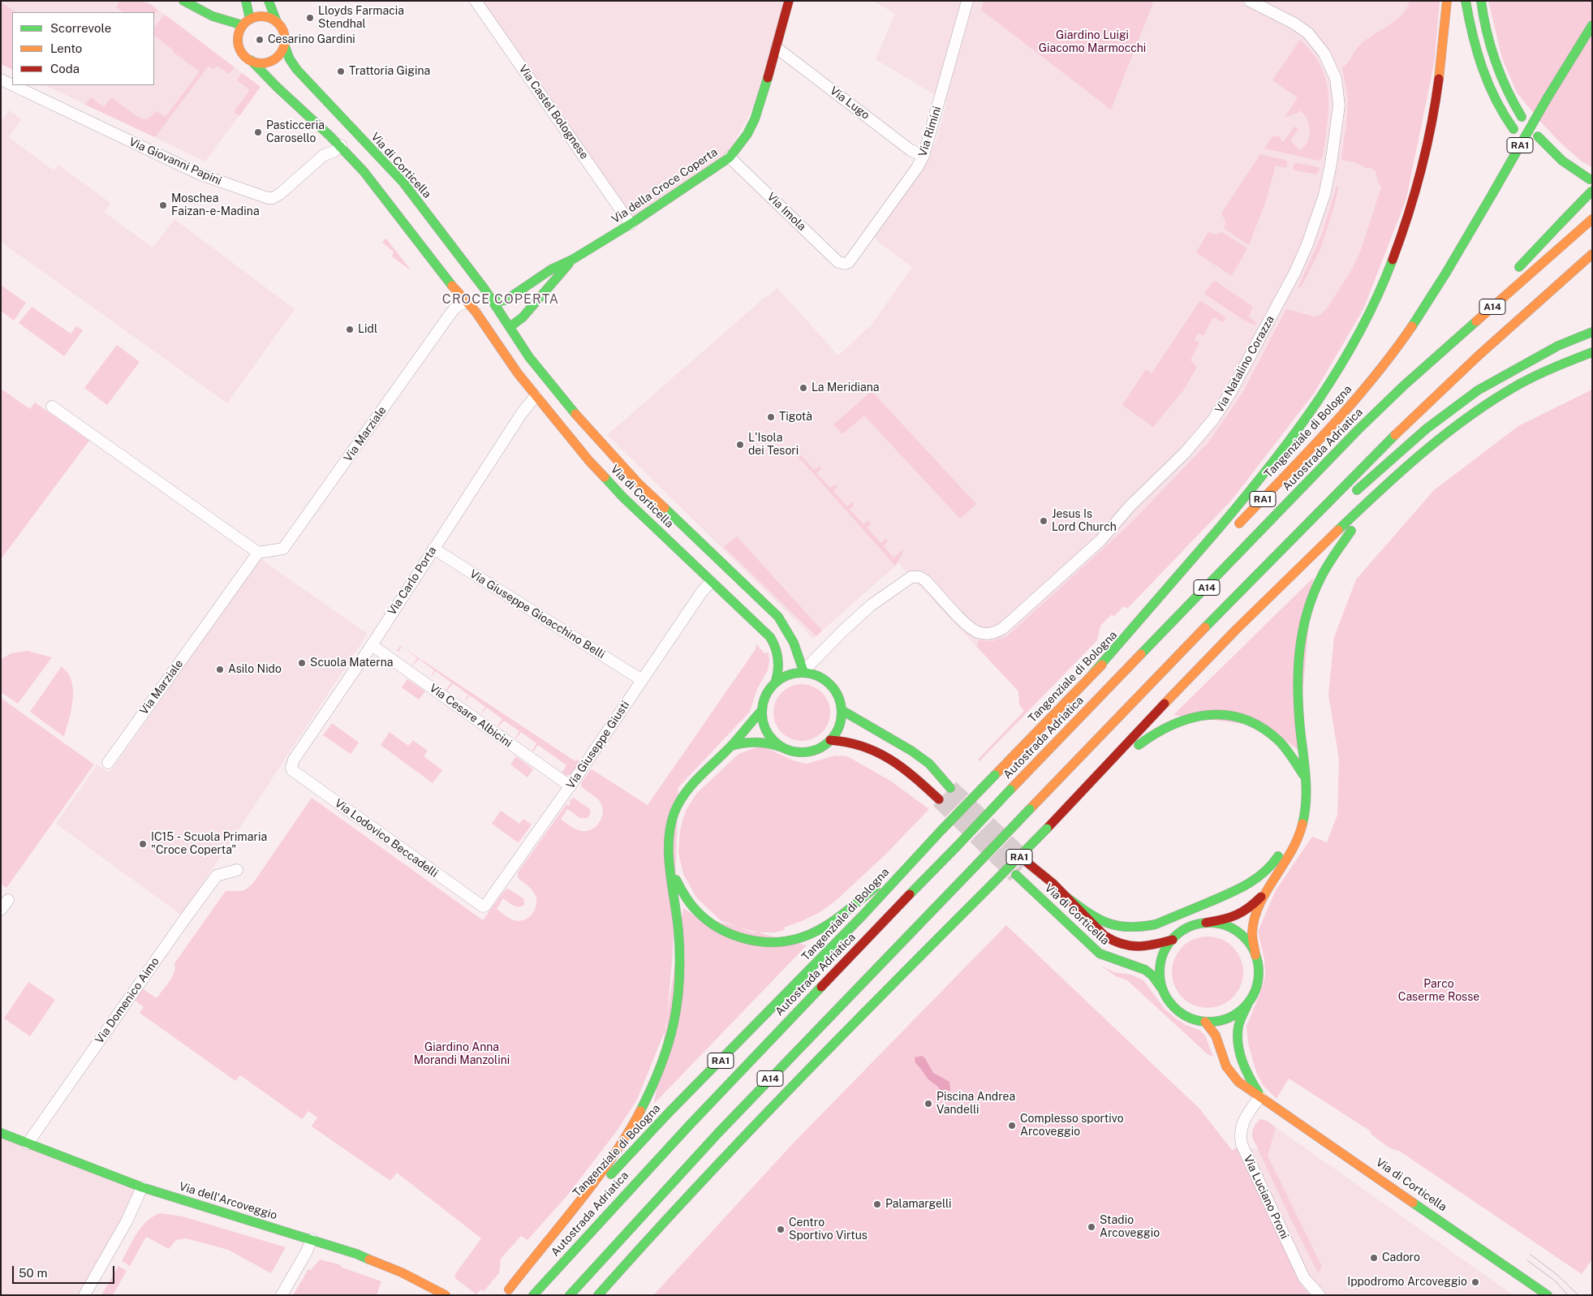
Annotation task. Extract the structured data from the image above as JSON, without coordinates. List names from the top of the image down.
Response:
{
  "streets": {
    "main road": [
      "RA1",
      "Via di Corticella",
      "Via della Croce Coperta",
      "A14",
      "Tangenziale di Bologna",
      "Autostrada Adriatica",
      "Via dell'Arcoveggio"
    ],
    "street": [
      "Via Lugo",
      "Via Castel Bolognese",
      "Via Rimini",
      "Via Giovanni Papini",
      "Via Imola",
      "Via Natalino Corazza",
      "Via Marziale",
      "Via Carlo Porta",
      "Via Giuseppe Gioacchino Belli",
      "Via Cesare Albicini",
      "Via Giuseppe Giusti",
      "Via Lodovico Beccadelli",
      "Via Domenico Aimo",
      "Via Luciano Proni"
    ]
  },
  "crossings": [
    ["Via Lugo", "Via Rimini"],
    ["Via Lugo", "Via della Croce Coperta"],
    ["Via Castel Bolognese", "Via della Croce Coperta"],
    ["Via Rimini", "Via Imola"],
    ["Via Giovanni Papini", "Via di Corticella"],
    ["Via di Corticella", "Via della Croce Coperta"],
    ["Via di Corticella", "Via Natalino Corazza"],
    ["Via di Corticella", "Via Marziale"],
    ["Via di Corticella", "Via Carlo Porta"],
    ["Via di Corticella", "Via Giuseppe Giusti"],
    ["Via di Corticella", "Via Luciano Proni"],
    ["Via della Croce Coperta", "Via Imola"],
    ["Via Carlo Porta", "Via Giuseppe Gioacchino Belli"],
    ["Via Carlo Porta", "Via Cesare Albicini"],
    ["Via Carlo Porta", "Via Lodovico Beccadelli"],
    ["Via Giuseppe Gioacchino Belli", "Via Giuseppe Giusti"],
    ["Via Cesare Albicini", "Via Giuseppe Giusti"],
    ["Via Giuseppe Giusti", "Via Lodovico Beccadelli"],
    ["Via Domenico Aimo", "Via dell'Arcoveggio"]
  ],
  "districts": ["CROCE COPERTA"],
  "parks": ["Giardino Luigi Giacomo Marmocchi", "Parco Caserme Rosse", "Giardino Anna Morandi Manzolini"],
  "places": [
    "Lloyds Farmacia Stendhal",
    "Cesarino Gardini",
    "Trattoria Gigina",
    "Pasticceria Carosello",
    "Moschea Faizan-e-Madina",
    "Lidl",
    "La Meridiana",
    "Tigotà",
    "L'Isola dei Tesori",
    "Jesus Is Lord Church",
    "Scuola Materna",
    "Asilo Nido",
    "IC15 - Scuola Primaria \"Croce Coperta\"",
    "Piscina Andrea Vandelli",
    "Complesso sportivo Arcoveggio",
    "Palamargelli",
    "Stadio Arcoveggio",
    "Centro Sportivo Virtus",
    "Cadoro",
    "Ippodromo Arcoveggio"
  ],
  "legend": ["Scorrevole", "Lento", "Coda"],
  "scale_bar": "50 m"
}
